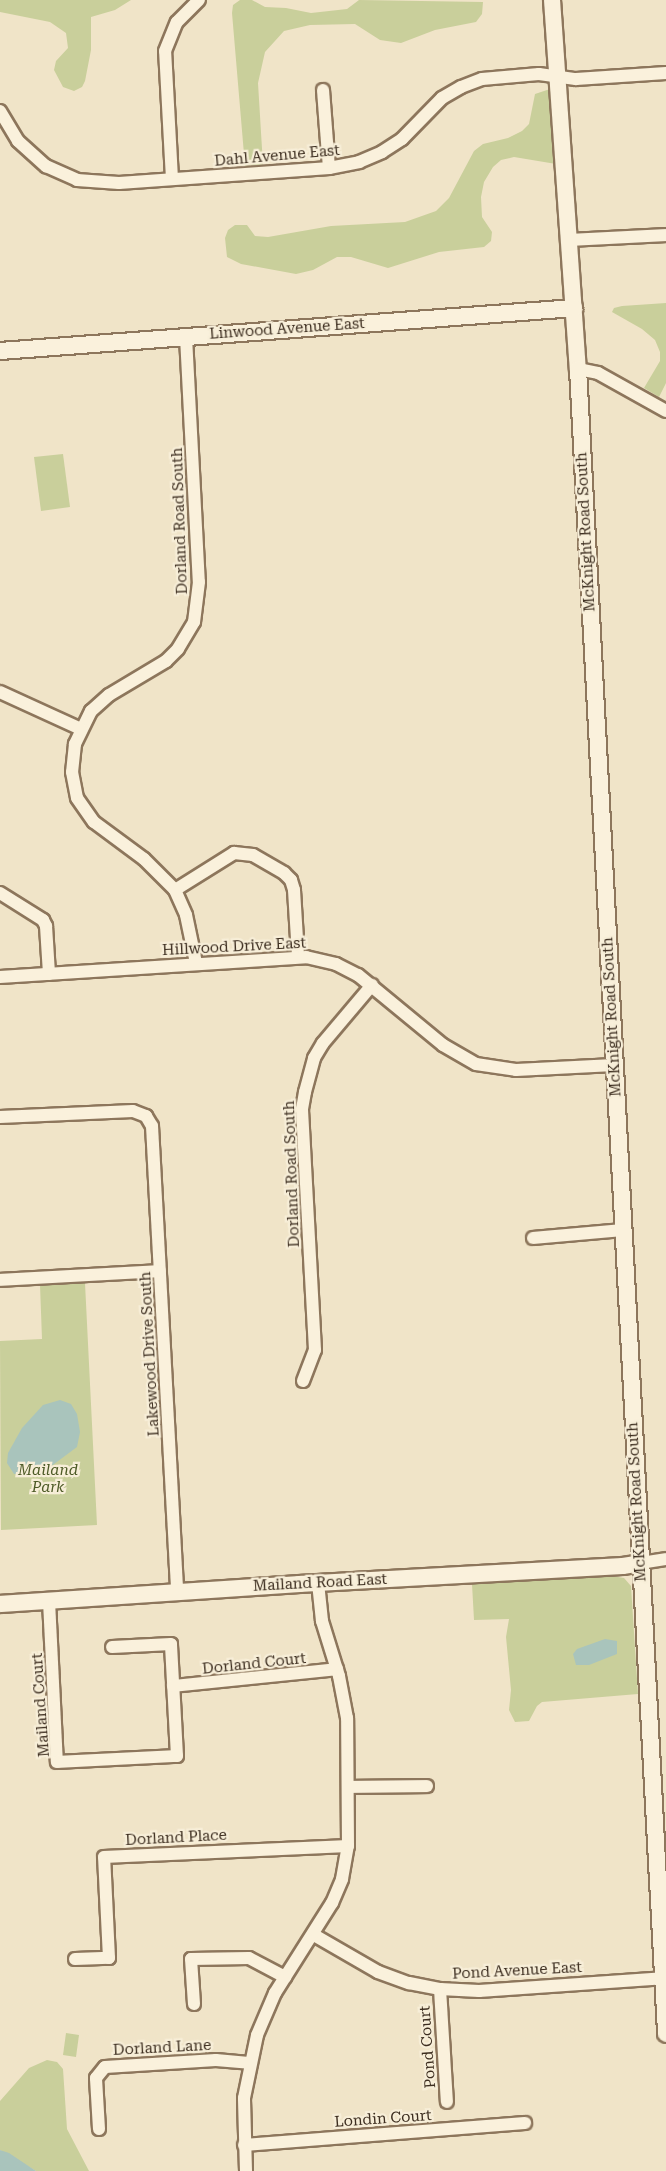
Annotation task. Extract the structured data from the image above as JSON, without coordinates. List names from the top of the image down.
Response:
{
  "streets": {
    "street": [
      "Dahl Avenue East",
      "Linwood Avenue East",
      "Dorland Road South",
      "McKnight Road South",
      "Hillwood Drive East",
      "Lakewood Drive South",
      "Mailand Road East",
      "Dorland Court",
      "Mailand Court",
      "Dorland Place",
      "Pond Avenue East",
      "Pond Court",
      "Dorland Lane",
      "Londin Court"
    ]
  },
  "crossings": [
    ["Dahl Avenue East", "McKnight Road South"],
    ["Linwood Avenue East", "Dorland Road South"],
    ["Linwood Avenue East", "McKnight Road South"],
    ["Dorland Road South", "Hillwood Drive East"],
    ["McKnight Road South", "Hillwood Drive East"],
    ["McKnight Road South", "Mailand Road East"],
    ["McKnight Road South", "Pond Avenue East"],
    ["Lakewood Drive South", "Mailand Road East"],
    ["Mailand Road East", "Mailand Court"],
    ["Dorland Court", "Mailand Court"],
    ["Pond Avenue East", "Pond Court"]
  ],
  "parks": ["Mailand Park"]
}
